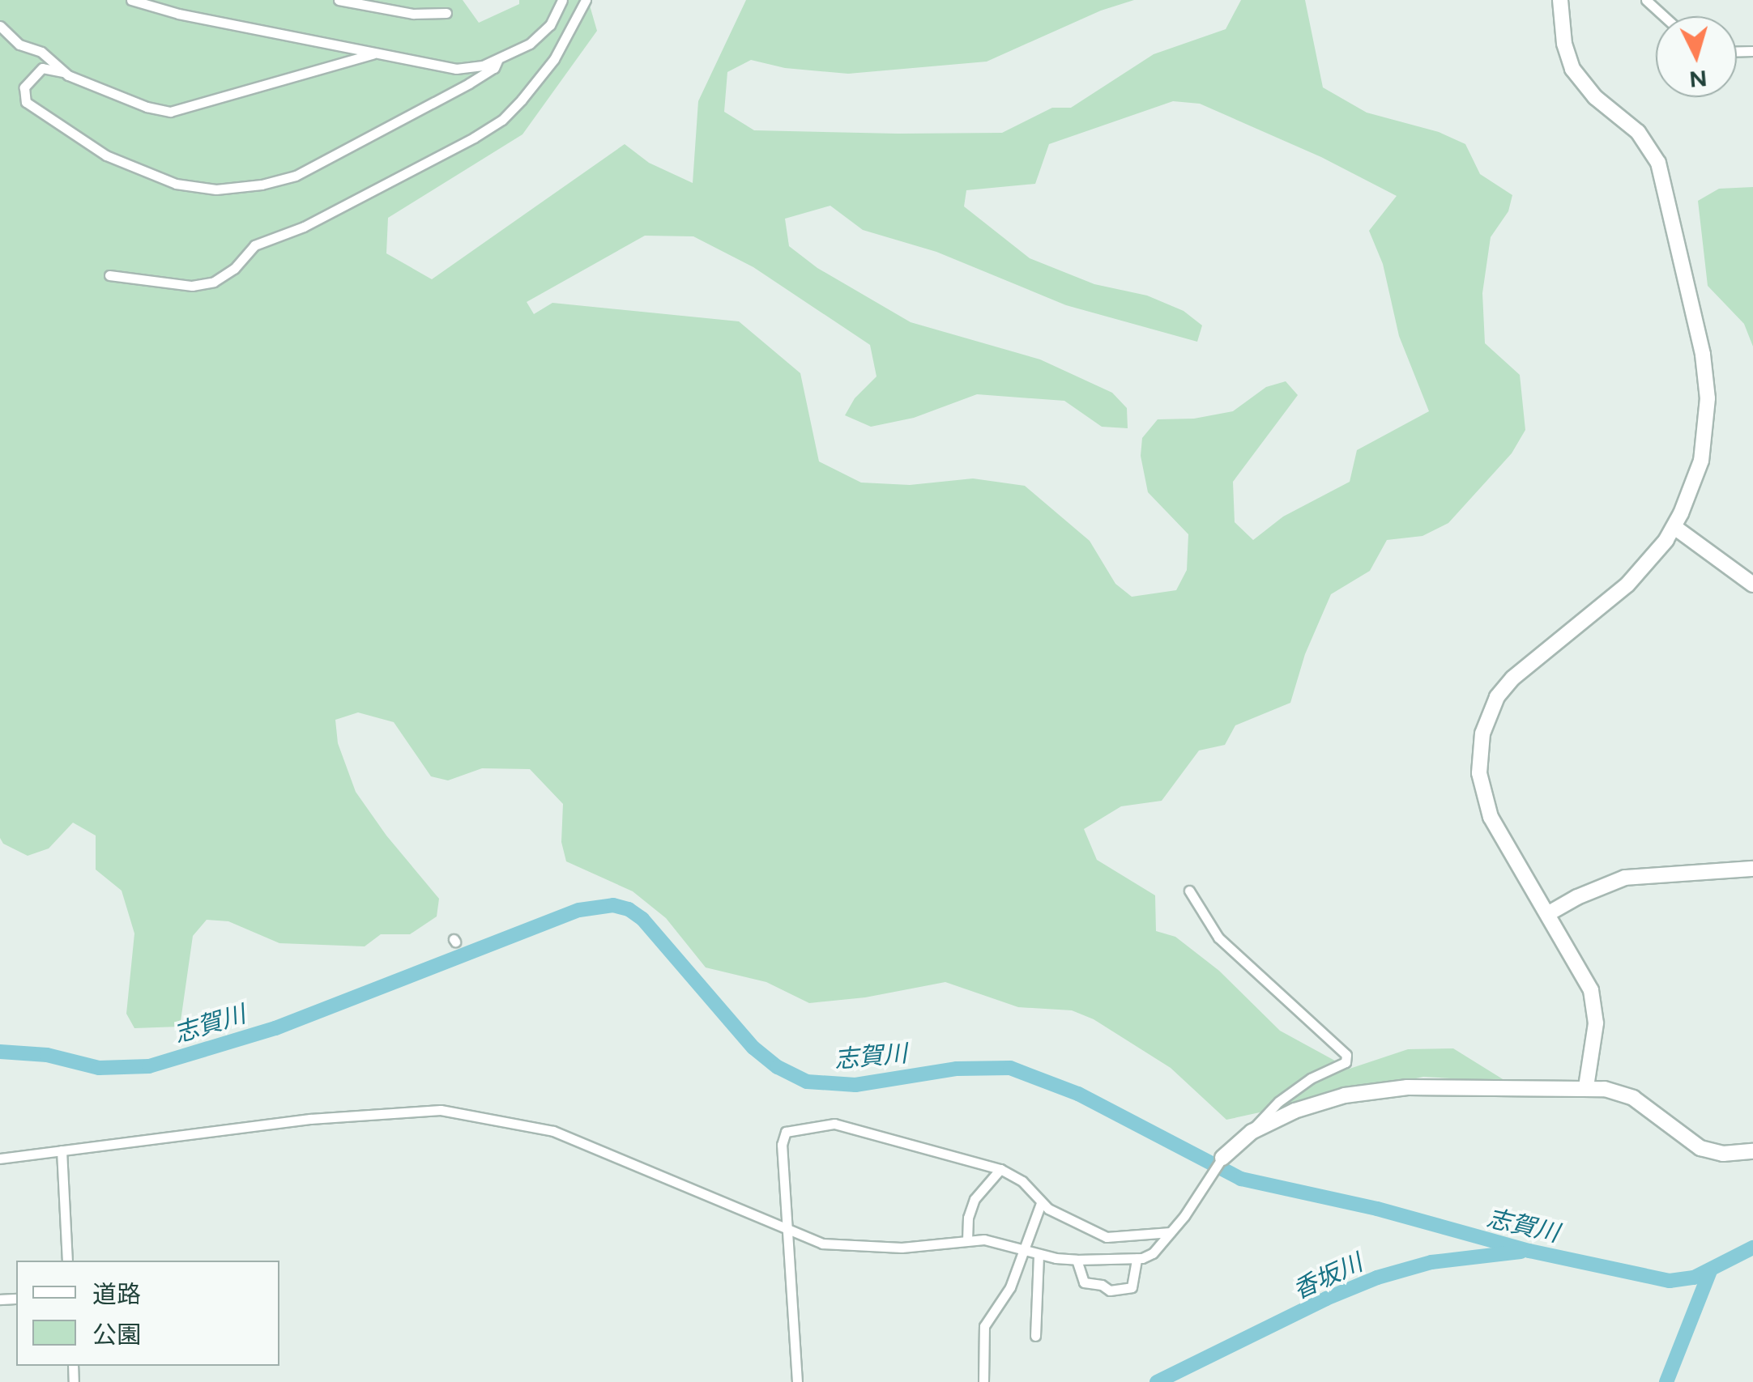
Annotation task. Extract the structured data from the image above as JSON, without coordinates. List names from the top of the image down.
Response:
{
  "water": ["志賀川", "香坂川"],
  "legend": ["道路", "公園"],
  "north": "bottom"
}
